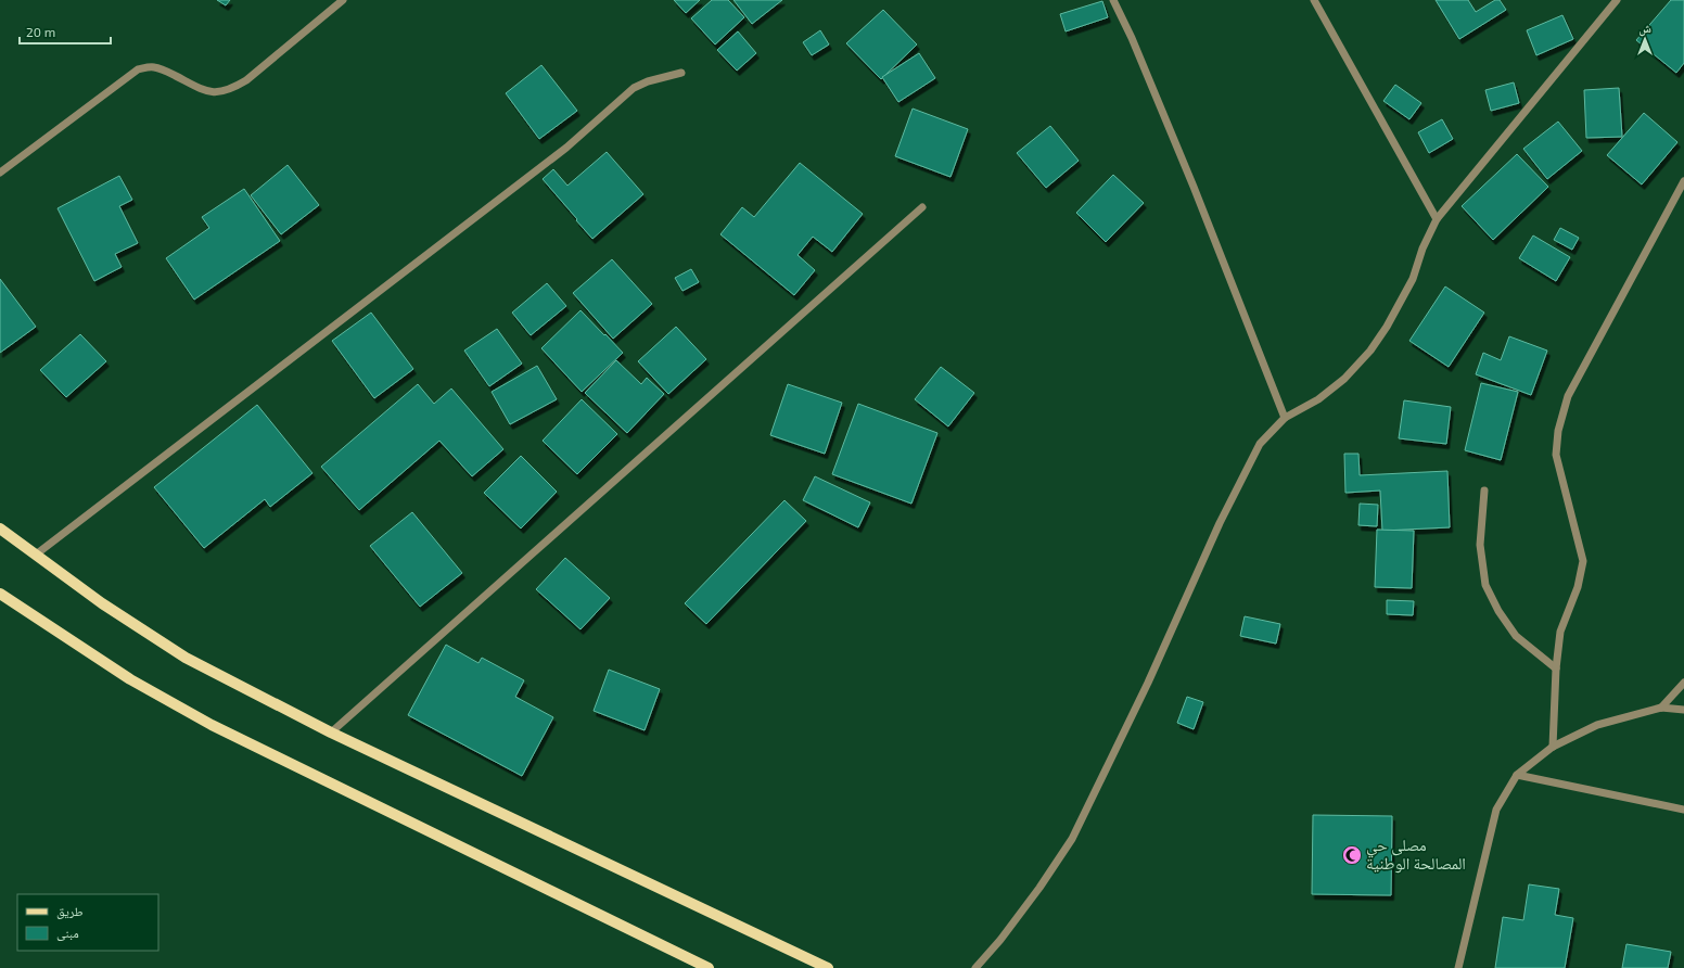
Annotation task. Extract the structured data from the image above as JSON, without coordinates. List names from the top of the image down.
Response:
{
  "places": {
    "mosque": ["مصلى حي المصالحة الوطنية"]
  },
  "legend": ["طريق", "مبنى"],
  "scale_bar": "20 m",
  "north": "top"
}
